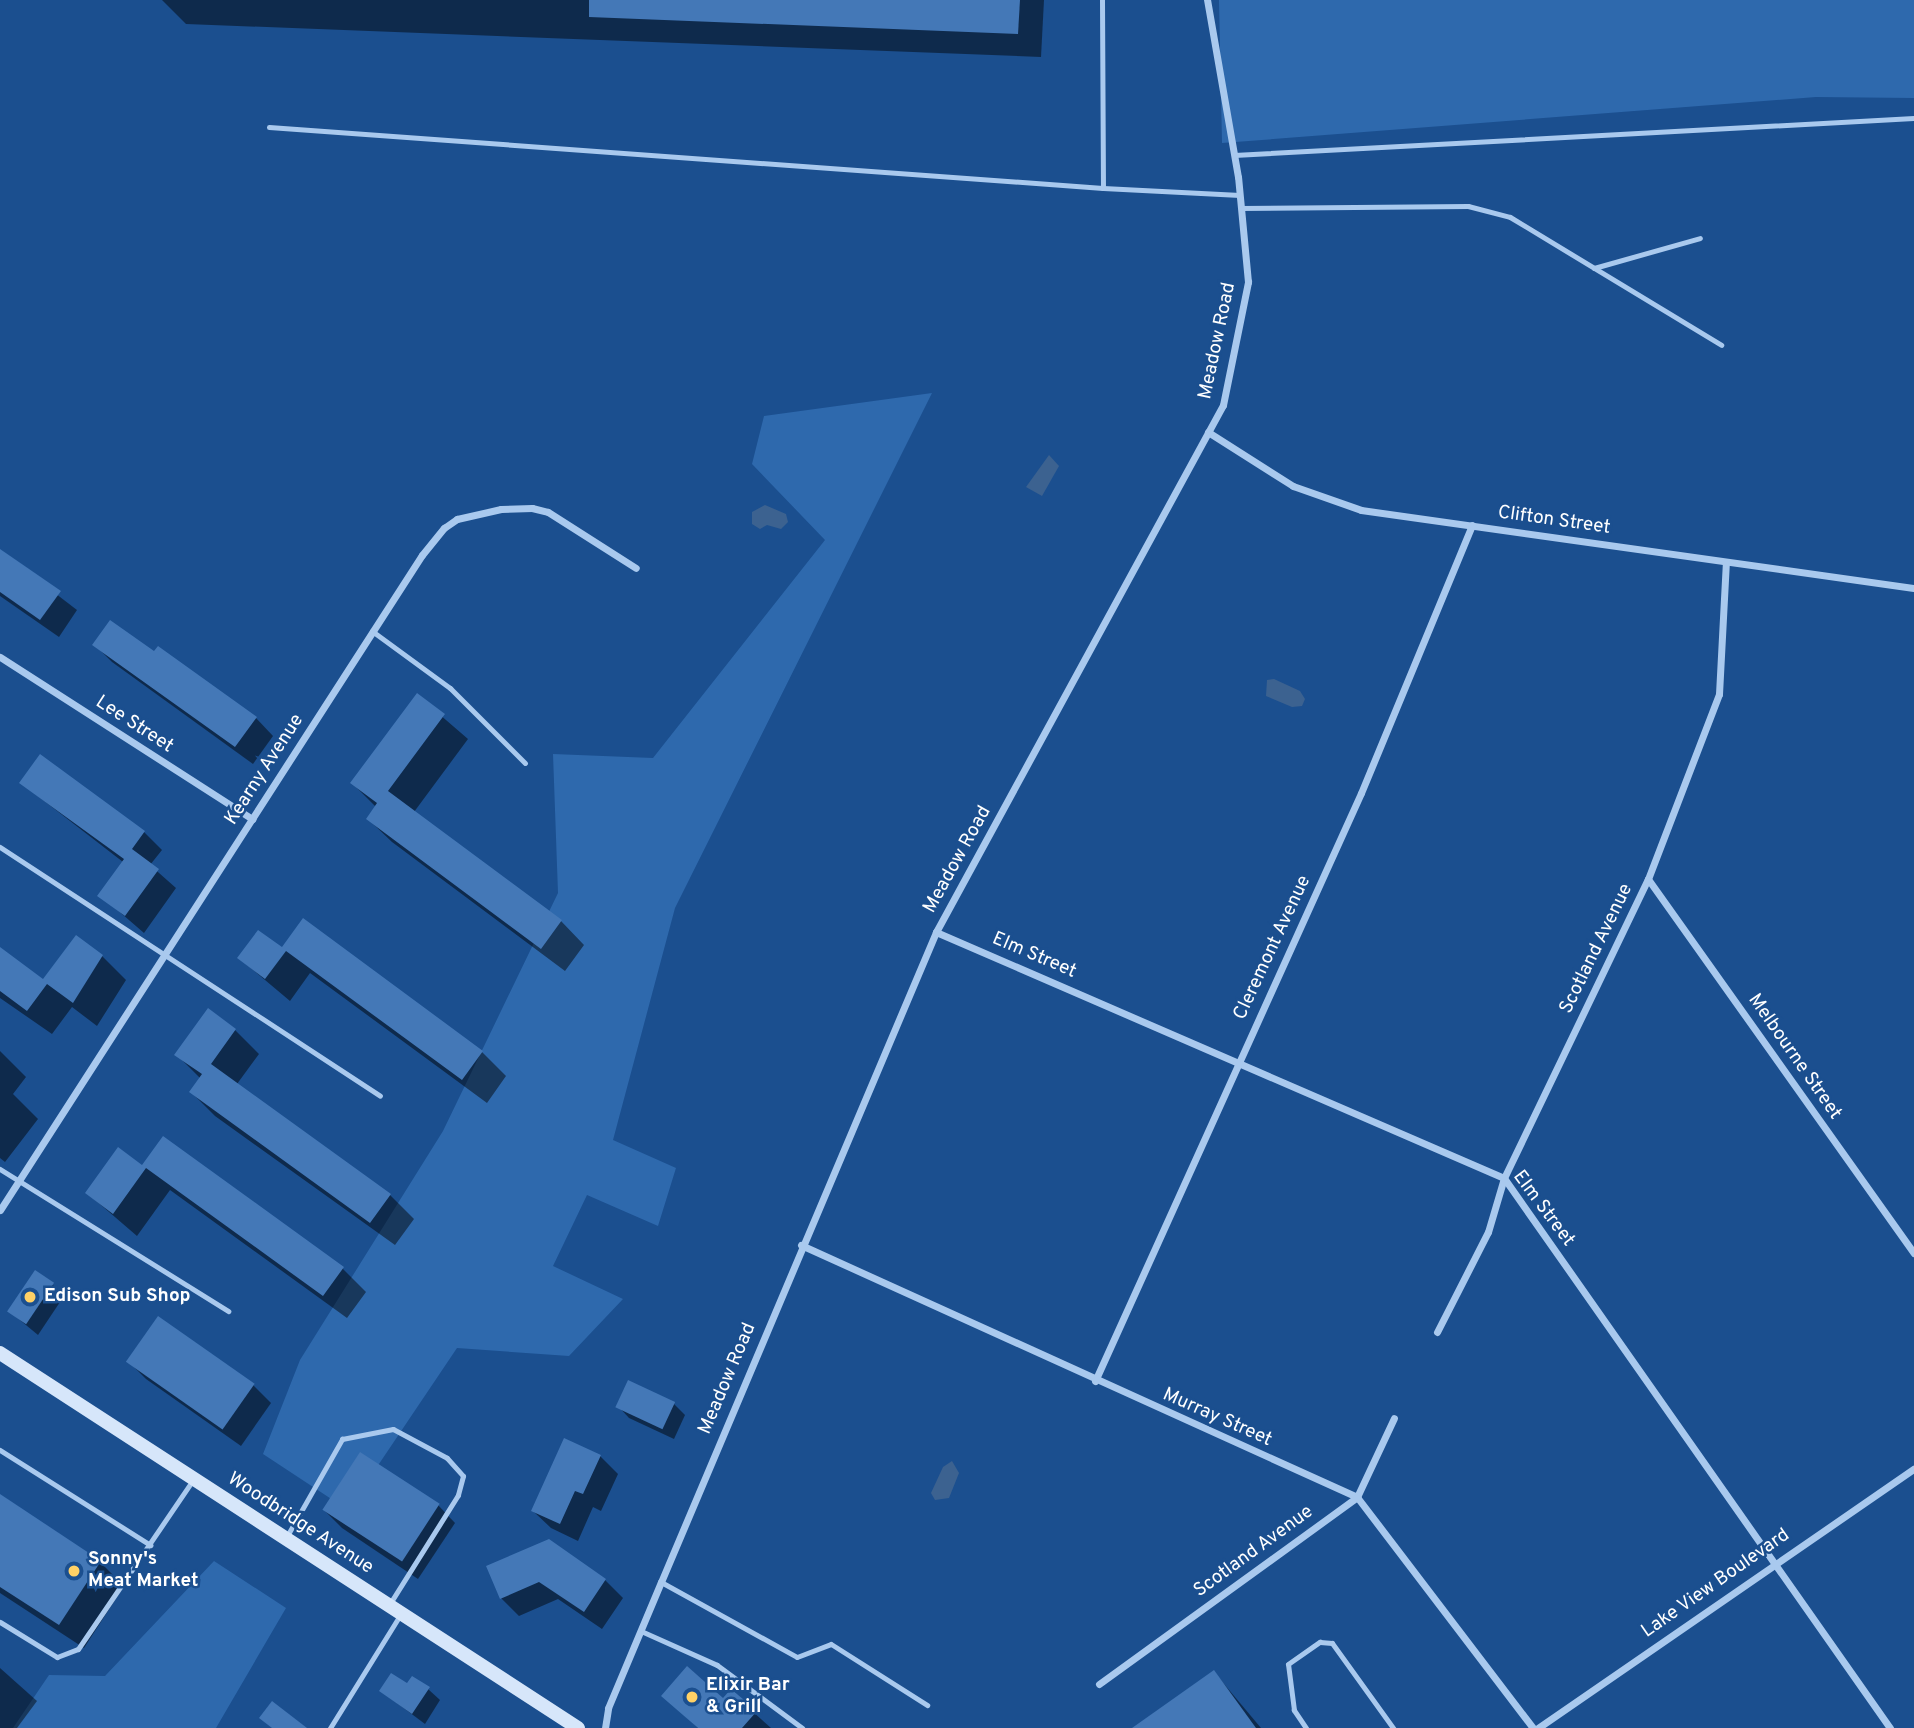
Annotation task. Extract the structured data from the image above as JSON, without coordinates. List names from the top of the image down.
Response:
{
  "streets": {
    "main road": ["Woodbridge Avenue"],
    "street": [
      "Meadow Road",
      "Clifton Street",
      "Lee Street",
      "Kearny Avenue",
      "Cleremont Avenue",
      "Scotland Avenue",
      "Elm Street",
      "Melbourne Street",
      "Murray Street",
      "Lake View Boulevard"
    ]
  },
  "crossings": [
    ["Meadow Road", "Clifton Street"],
    ["Meadow Road", "Elm Street"],
    ["Meadow Road", "Murray Street"],
    ["Clifton Street", "Cleremont Avenue"],
    ["Clifton Street", "Scotland Avenue"],
    ["Lee Street", "Kearny Avenue"],
    ["Cleremont Avenue", "Elm Street"],
    ["Cleremont Avenue", "Murray Street"],
    ["Scotland Avenue", "Elm Street"],
    ["Scotland Avenue", "Melbourne Street"],
    ["Scotland Avenue", "Murray Street"],
    ["Elm Street", "Lake View Boulevard"],
    ["Murray Street", "Lake View Boulevard"]
  ],
  "places": ["Edison Sub Shop", "Sonny's Meat Market", "Elixir Bar & Grill"]
}
